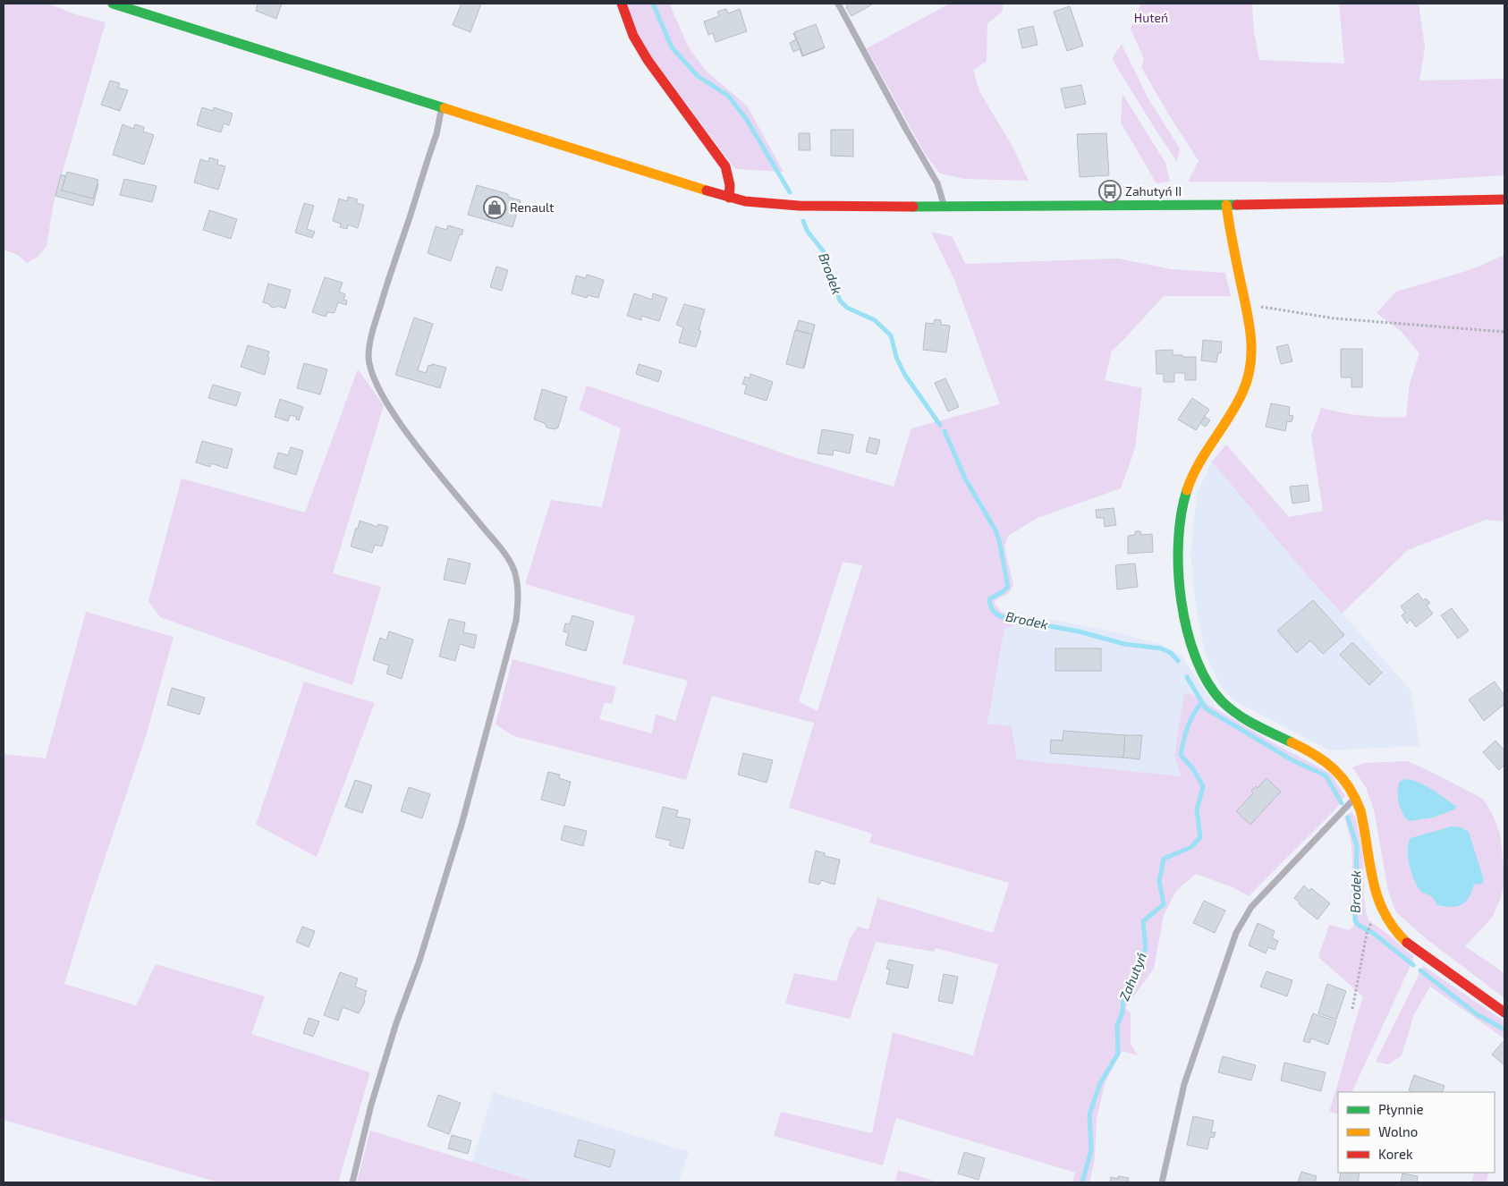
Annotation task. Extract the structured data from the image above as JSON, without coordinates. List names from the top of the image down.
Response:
{
  "water": ["Brodek", "Zahutyń"],
  "parks": ["Huteń"],
  "places": {
    "bus stop": ["Zahutyń II"],
    "shop": ["Renault"]
  },
  "legend": ["Płynnie", "Wolno", "Korek"]
}
